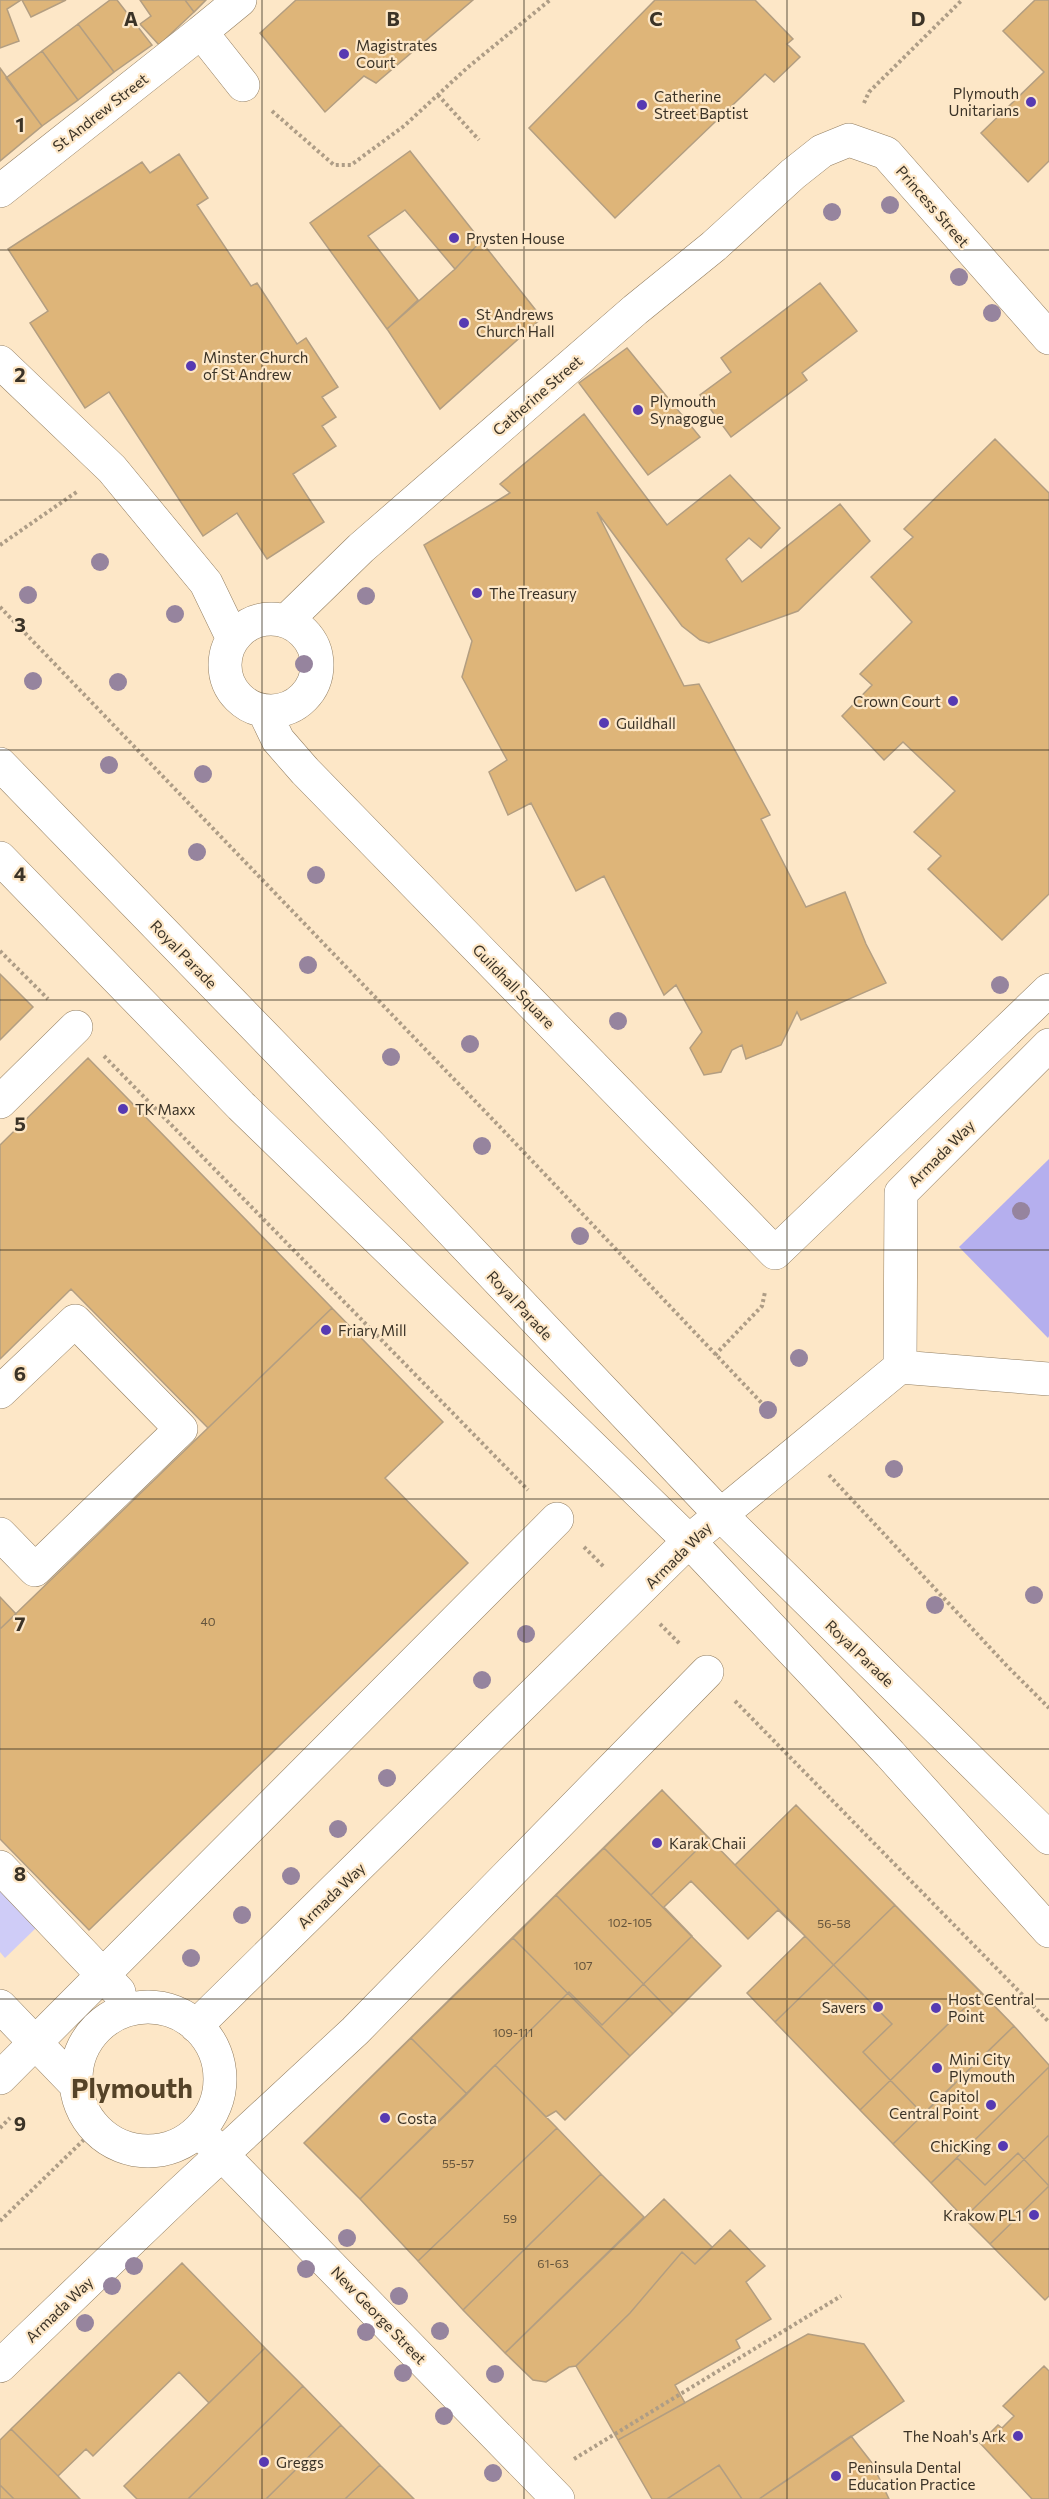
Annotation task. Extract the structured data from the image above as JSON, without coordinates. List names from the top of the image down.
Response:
{
  "streets": {
    "street": [
      "St Andrew Street",
      "Princess Street",
      "Catherine Street",
      "Royal Parade",
      "Guildhall Square",
      "Armada Way",
      "New George Street"
    ]
  },
  "crossings": [
    ["Princess Street", "Catherine Street"],
    ["Catherine Street", "Guildhall Square"],
    ["Royal Parade", "Armada Way"],
    ["Armada Way", "New George Street"]
  ],
  "districts": ["Plymouth"],
  "places": [
    "Magistrates Court",
    "Plymouth Unitarians",
    "Catherine Street Baptist",
    "Prysten House",
    "St Andrews Church Hall",
    "Minster Church of St Andrew",
    "Plymouth Synagogue",
    "The Treasury",
    "Crown Court",
    "Guildhall",
    "TK Maxx",
    "Friary Mill",
    "Karak Chaii",
    "Savers",
    "Host Central Point",
    "Mini City Plymouth",
    "Capitol Central Point",
    "Costa",
    "ChicKing",
    "Krakow PL1",
    "The Noah's Ark",
    "Greggs",
    "Peninsula Dental Education Practice"
  ],
  "house_numbers": [
    "40",
    "102-105",
    "56-58",
    "107",
    "109-111",
    "55-57",
    "59",
    "61-63"
  ],
  "grid": {
    "columns": [
      "A",
      "B",
      "C",
      "D"
    ],
    "rows": [
      "1",
      "2",
      "3",
      "4",
      "5",
      "6",
      "7",
      "8",
      "9"
    ]
  }
}
